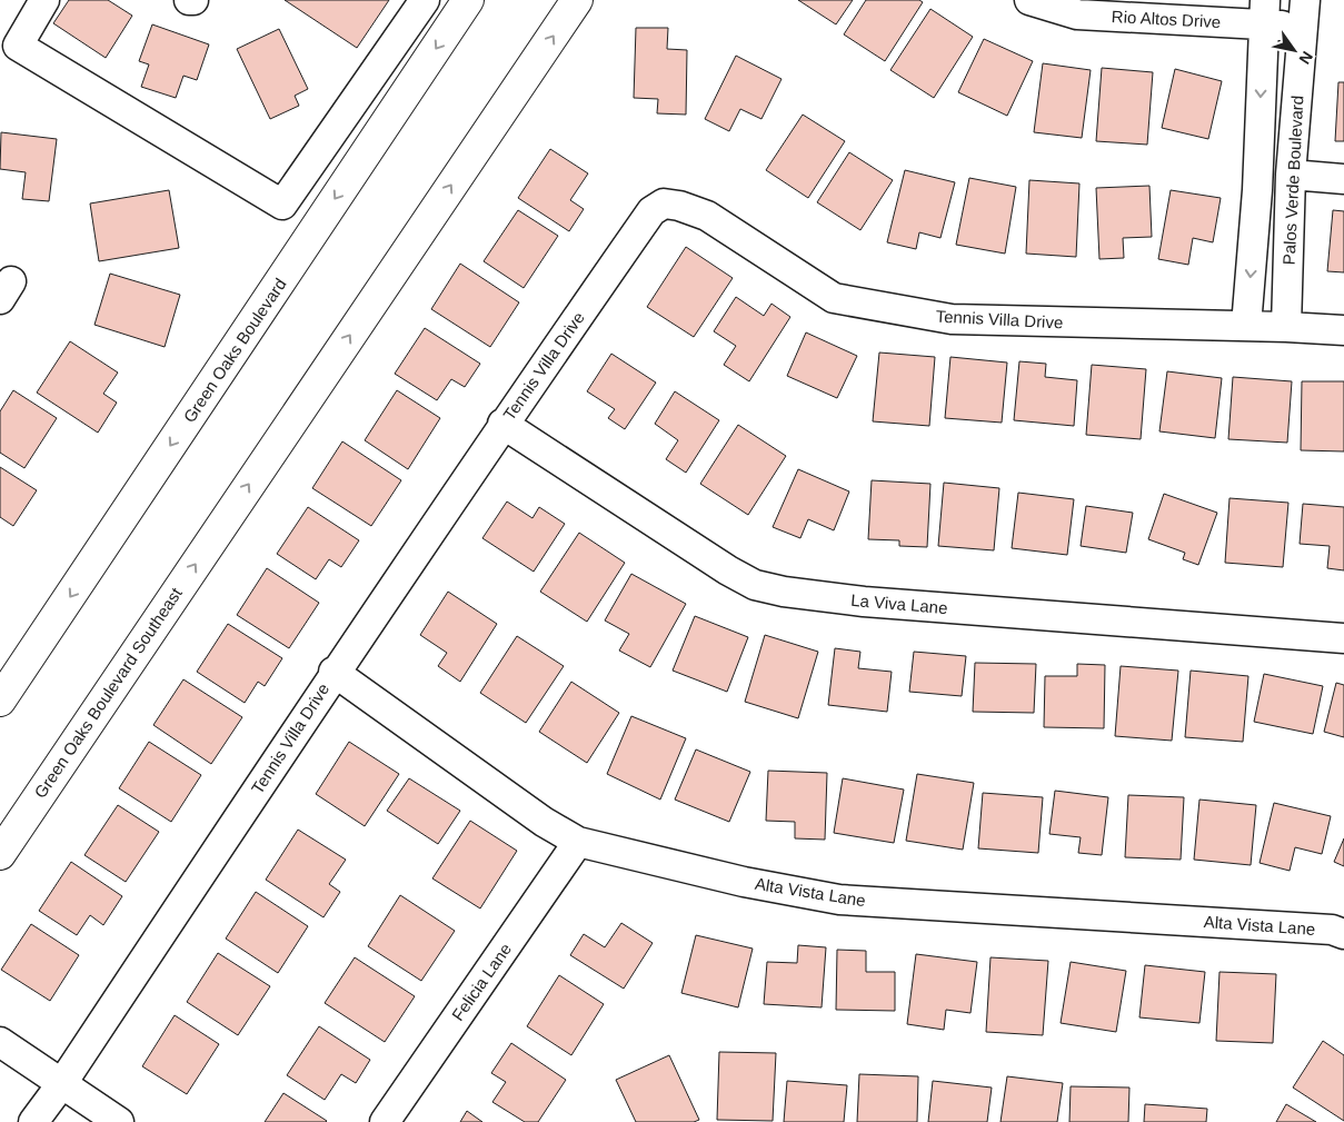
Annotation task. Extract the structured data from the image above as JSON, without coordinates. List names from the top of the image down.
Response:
{
  "streets": {
    "main road": ["Green Oaks Boulevard", "Green Oaks Boulevard Southeast"],
    "street": [
      "Rio Altos Drive",
      "Palos Verde Boulevard",
      "Tennis Villa Drive",
      "La Viva Lane",
      "Alta Vista Lane",
      "Felicia Lane"
    ]
  },
  "crossings": [
    ["Rio Altos Drive", "Palos Verde Boulevard"],
    ["Palos Verde Boulevard", "Tennis Villa Drive"],
    ["Tennis Villa Drive", "La Viva Lane"],
    ["Tennis Villa Drive", "Alta Vista Lane"],
    ["Alta Vista Lane", "Felicia Lane"]
  ],
  "one_way": ["Green Oaks Boulevard", "Green Oaks Boulevard Southeast"],
  "north": "bottom right"
}
